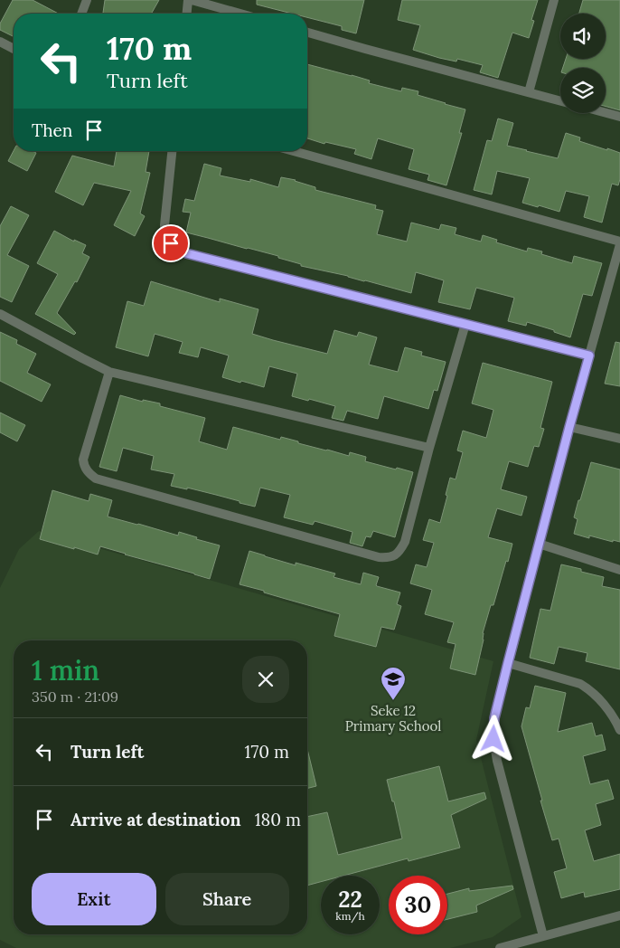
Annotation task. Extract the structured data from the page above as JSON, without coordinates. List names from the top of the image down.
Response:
{
  "places": {
    "school or university": ["Seke 12 Primary School"]
  },
  "page": {
    "turn": ["170 m", "Turn left"],
    "then": "Then",
    "heading": ["1 min", "350 m · 21:09"],
    "list": [
      {
        "name": "Turn left",
        "value": "170 m"
      },
      {
        "name": "Arrive at destination",
        "value": "180 m"
      }
    ],
    "buttons": ["Exit", "Share"],
    "speed": "22 km/h",
    "limit": "30"
  }
}
